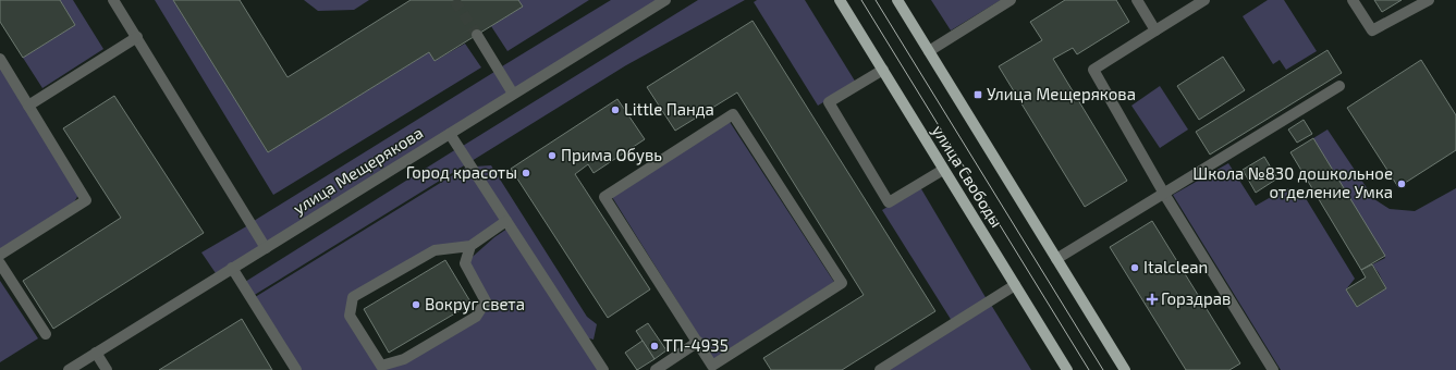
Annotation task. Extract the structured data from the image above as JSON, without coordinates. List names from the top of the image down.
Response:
{
  "streets": {
    "main road": ["улица Свободы"],
    "street": ["улица Мещерякова"]
  },
  "places": {
    "transit": ["Улица Мещерякова"],
    "other": [
      "Little Панда",
      "Прима Обувь",
      "Город красоты",
      "Школа №830 дошкольное отделение Умка",
      "Italclean",
      "Вокруг света",
      "ТП-4935"
    ],
    "health": ["Горздрав"]
  }
}
